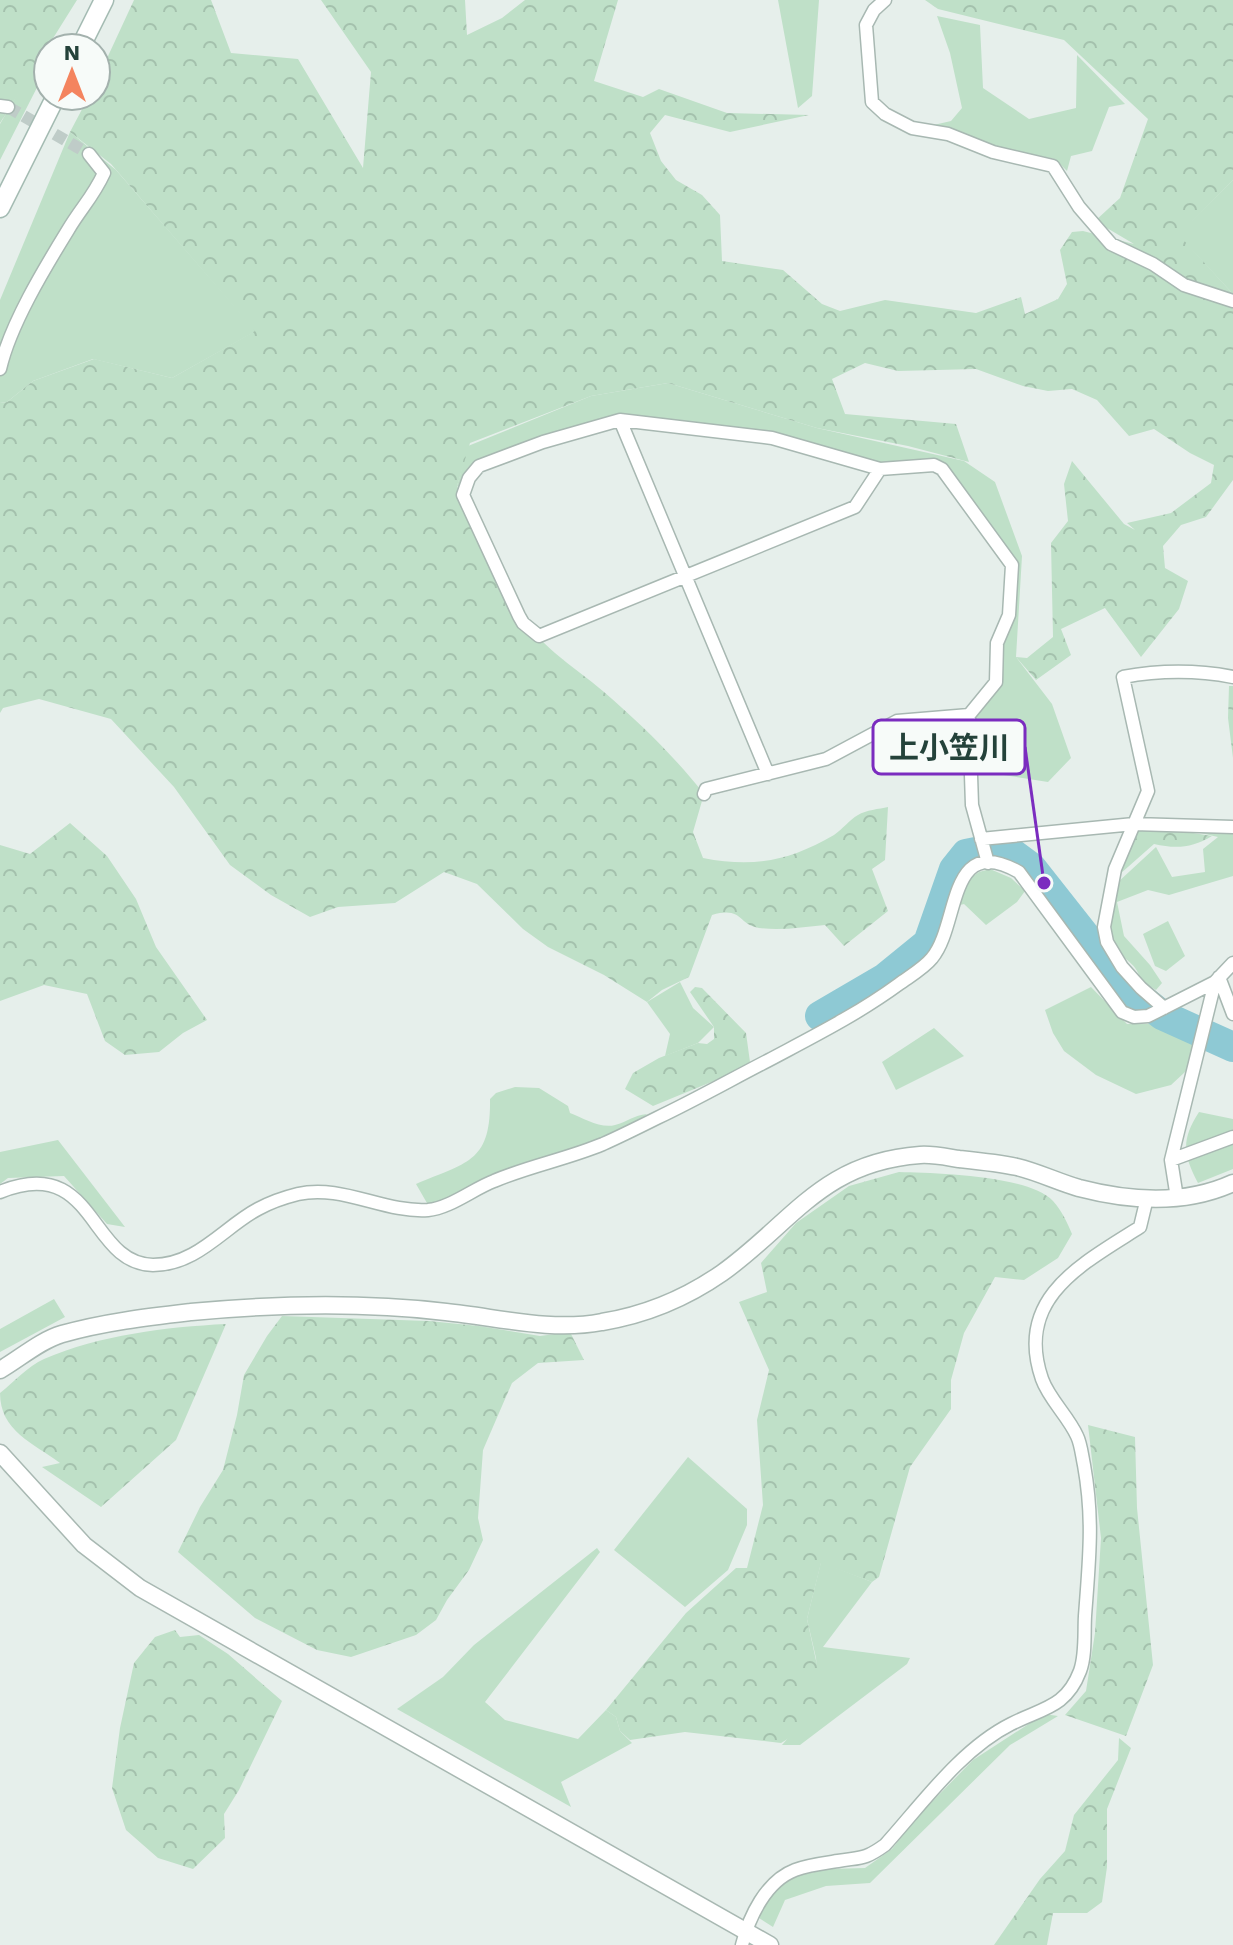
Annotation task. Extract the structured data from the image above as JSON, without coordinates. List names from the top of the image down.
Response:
{
  "places": ["上小笠川"],
  "north": "top"
}
